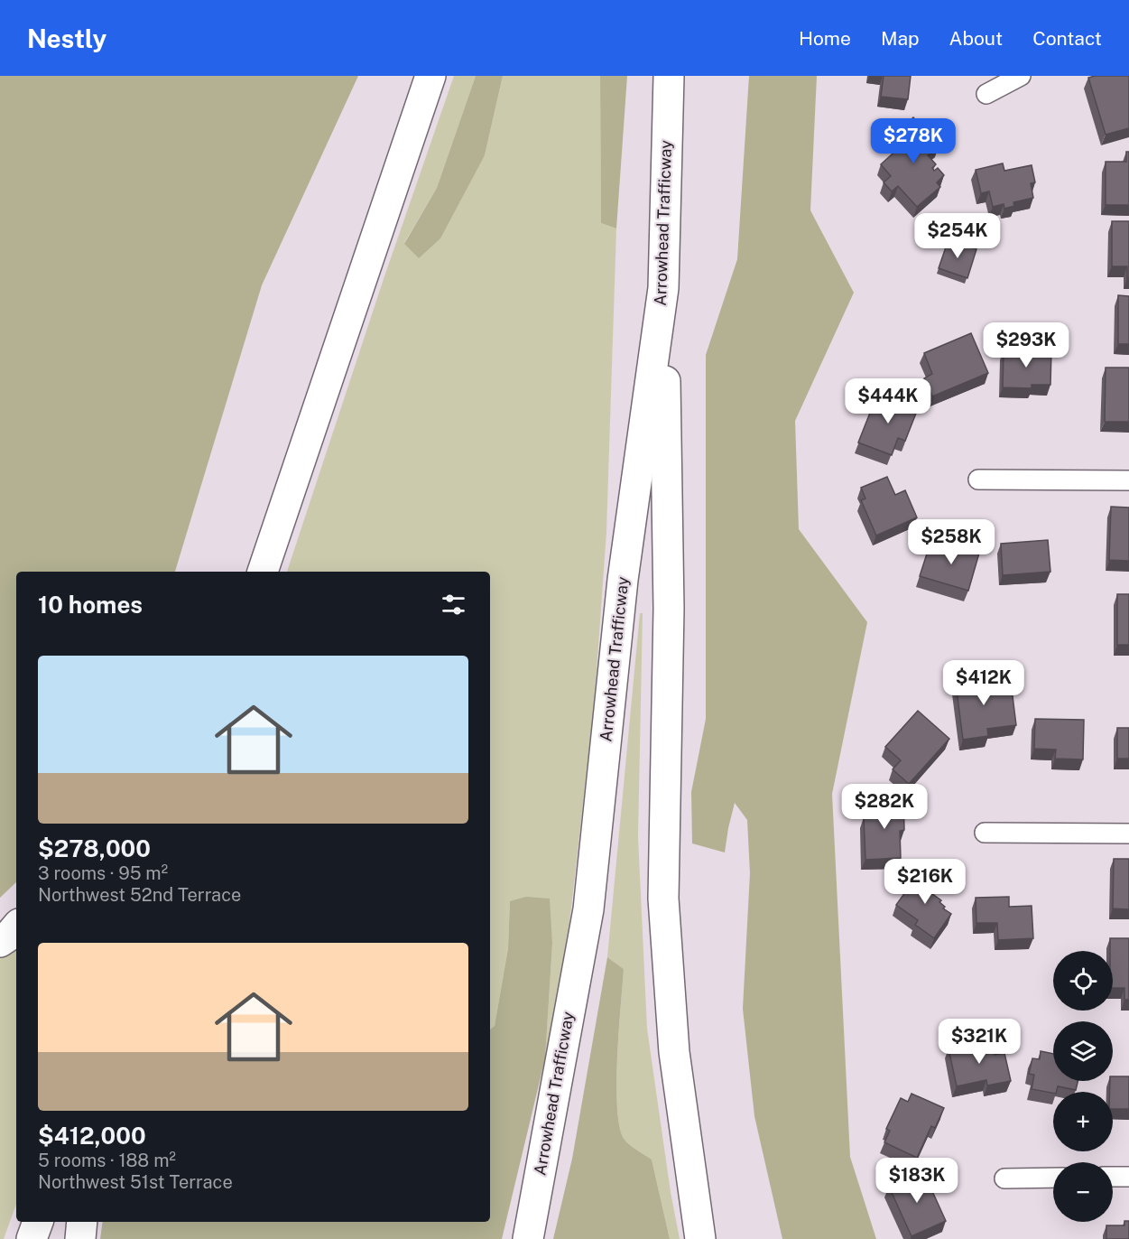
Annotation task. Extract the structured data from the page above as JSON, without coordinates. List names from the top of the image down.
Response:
{
  "streets": {
    "highway": ["Arrowhead Trafficway"]
  },
  "page": {
    "header": "Nestly",
    "nav": [
      "Home",
      "Map",
      "About",
      "Contact"
    ],
    "price": [
      "$278K",
      "$254K",
      "$293K",
      "$444K",
      "$258K",
      "$412K",
      "$282K",
      "$216K",
      "$321K",
      "$183K"
    ],
    "heading": "10 homes",
    "list": [
      {
        "name": "$278,000",
        "note": "3 rooms · 95 m² · Northwest 52nd Terrace"
      },
      {
        "name": "$412,000",
        "note": "5 rooms · 188 m² · Northwest 51st Terrace"
      }
    ],
    "map_buttons": ["+", "−"]
  }
}
